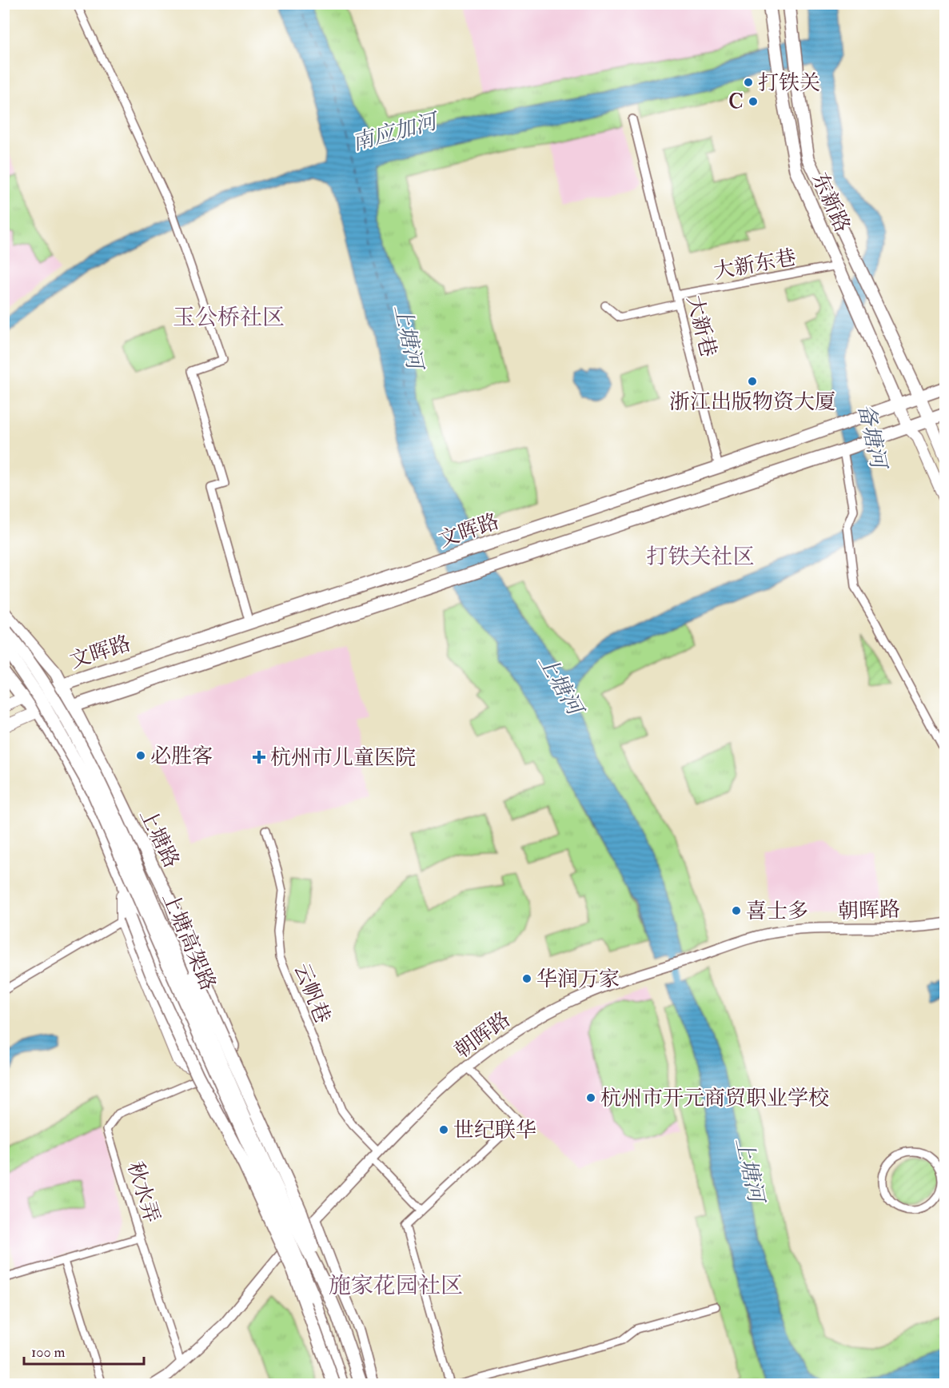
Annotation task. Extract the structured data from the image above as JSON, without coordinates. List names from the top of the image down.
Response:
{
  "streets": {
    "main road": [
      "东新路",
      "文晖路",
      "上塘路",
      "上塘高架路"
    ],
    "street": [
      "大新东巷",
      "大新巷",
      "朝晖路",
      "云帆巷",
      "秋水弄"
    ]
  },
  "crossings": [
    ["东新路", "大新东巷"],
    ["东新路", "文晖路"],
    ["大新东巷", "大新巷"],
    ["大新巷", "文晖路"],
    ["文晖路", "上塘路"],
    ["上塘路", "朝晖路"],
    ["朝晖路", "云帆巷"]
  ],
  "districts": ["玉公桥社区", "打铁关社区", "施家花园社区"],
  "water": ["南应加河", "上塘河", "备塘河"],
  "places": {
    "other": [
      "打铁关",
      "C",
      "浙江出版物资大厦",
      "必胜客",
      "喜士多",
      "华润万家",
      "杭州市开元商贸职业学校",
      "世纪联华"
    ],
    "health": ["杭州市儿童医院"]
  },
  "scale_bar": "100 m"
}
